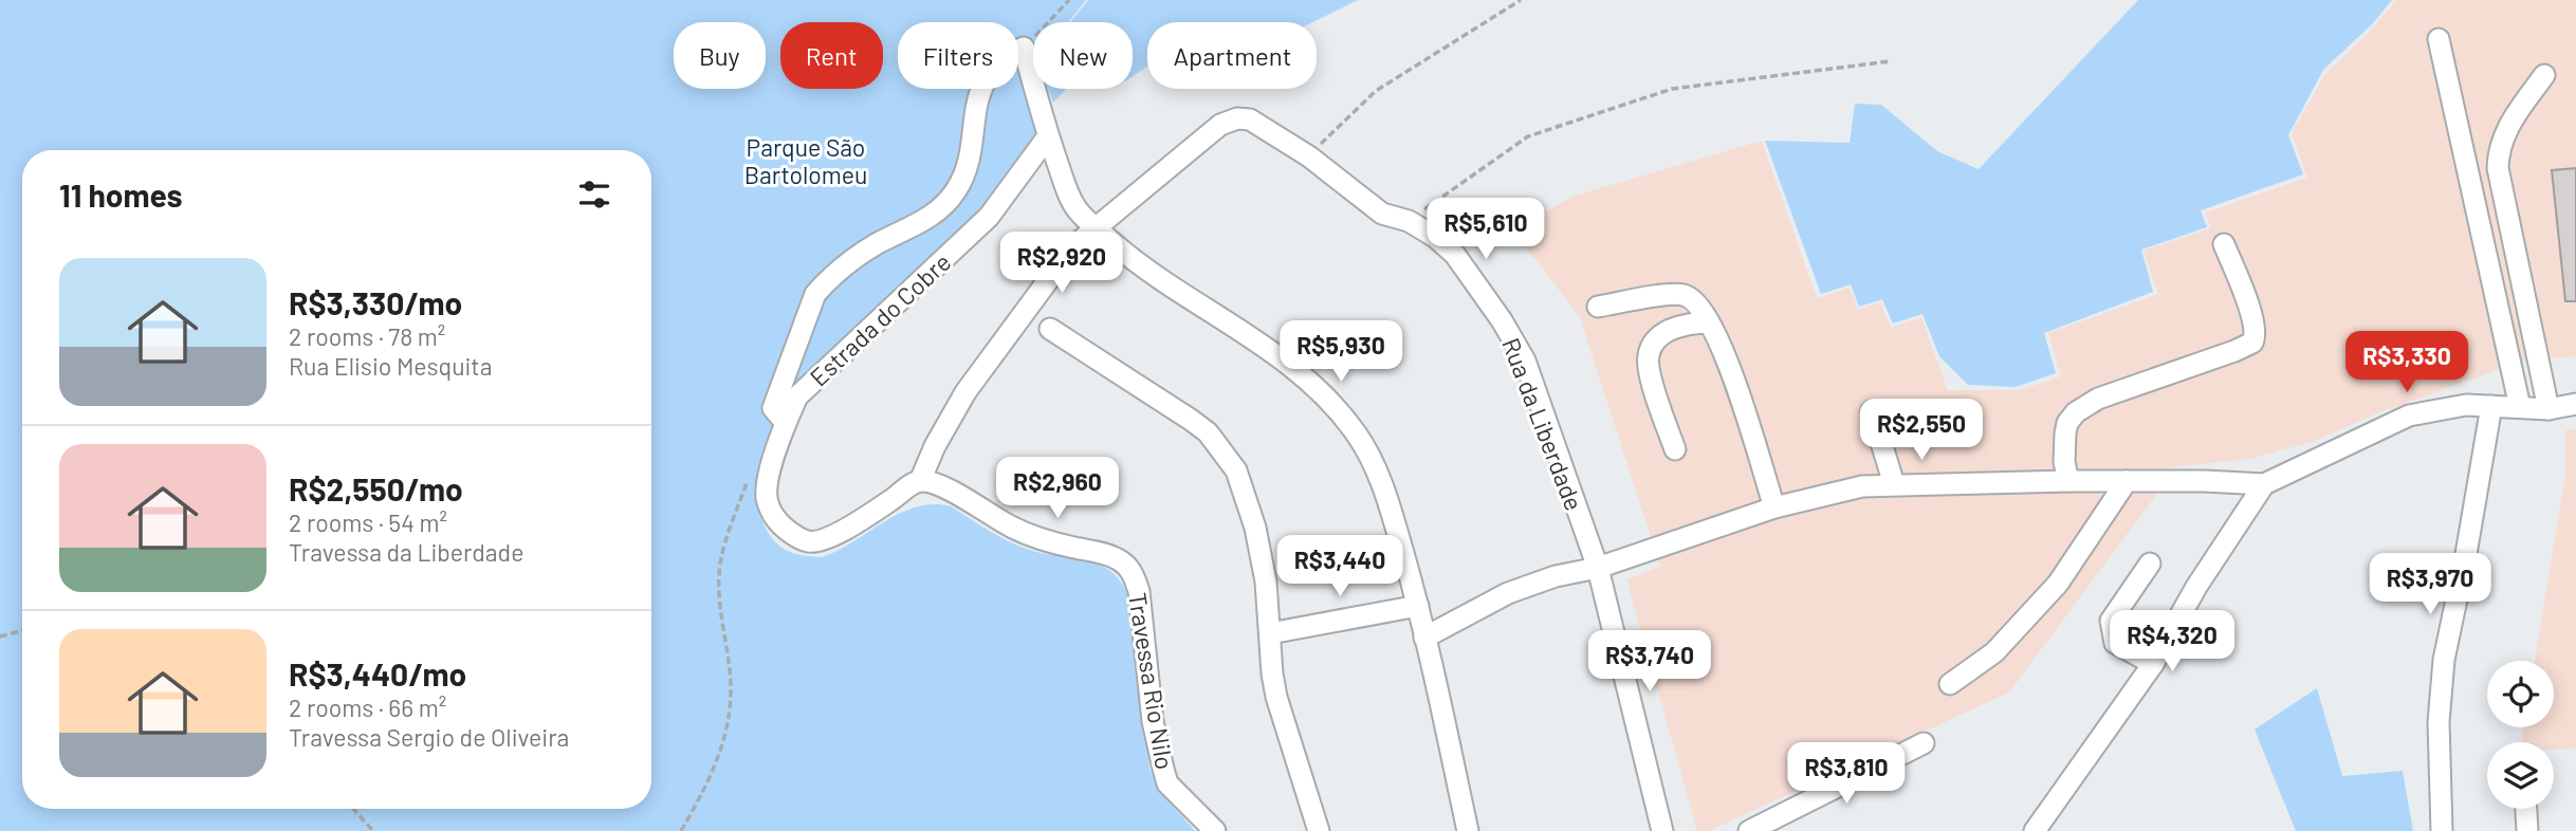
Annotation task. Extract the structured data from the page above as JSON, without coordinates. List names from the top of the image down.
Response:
{
  "streets": {
    "street": ["Estrada do Cobre", "Rua da Liberdade", "Travessa Rio Nilo"]
  },
  "parks": ["Parque São Bartolomeu"],
  "page": {
    "chip": [
      "Buy",
      "Rent",
      "Filters",
      "New",
      "Apartment"
    ],
    "heading": "11 homes",
    "price": [
      "R$5,610",
      "R$2,920",
      "R$5,930",
      "R$3,330",
      "R$2,550",
      "R$2,960",
      "R$3,440",
      "R$3,970",
      "R$4,320",
      "R$3,740",
      "R$3,810"
    ],
    "list": [
      {
        "name": "R$3,330/mo",
        "note": "2 rooms · 78 m² · Rua Elisio Mesquita"
      },
      {
        "name": "R$2,550/mo",
        "note": "2 rooms · 54 m² · Travessa da Liberdade"
      },
      {
        "name": "R$3,440/mo",
        "note": "2 rooms · 66 m² · Travessa Sergio de Oliveira"
      }
    ]
  }
}
